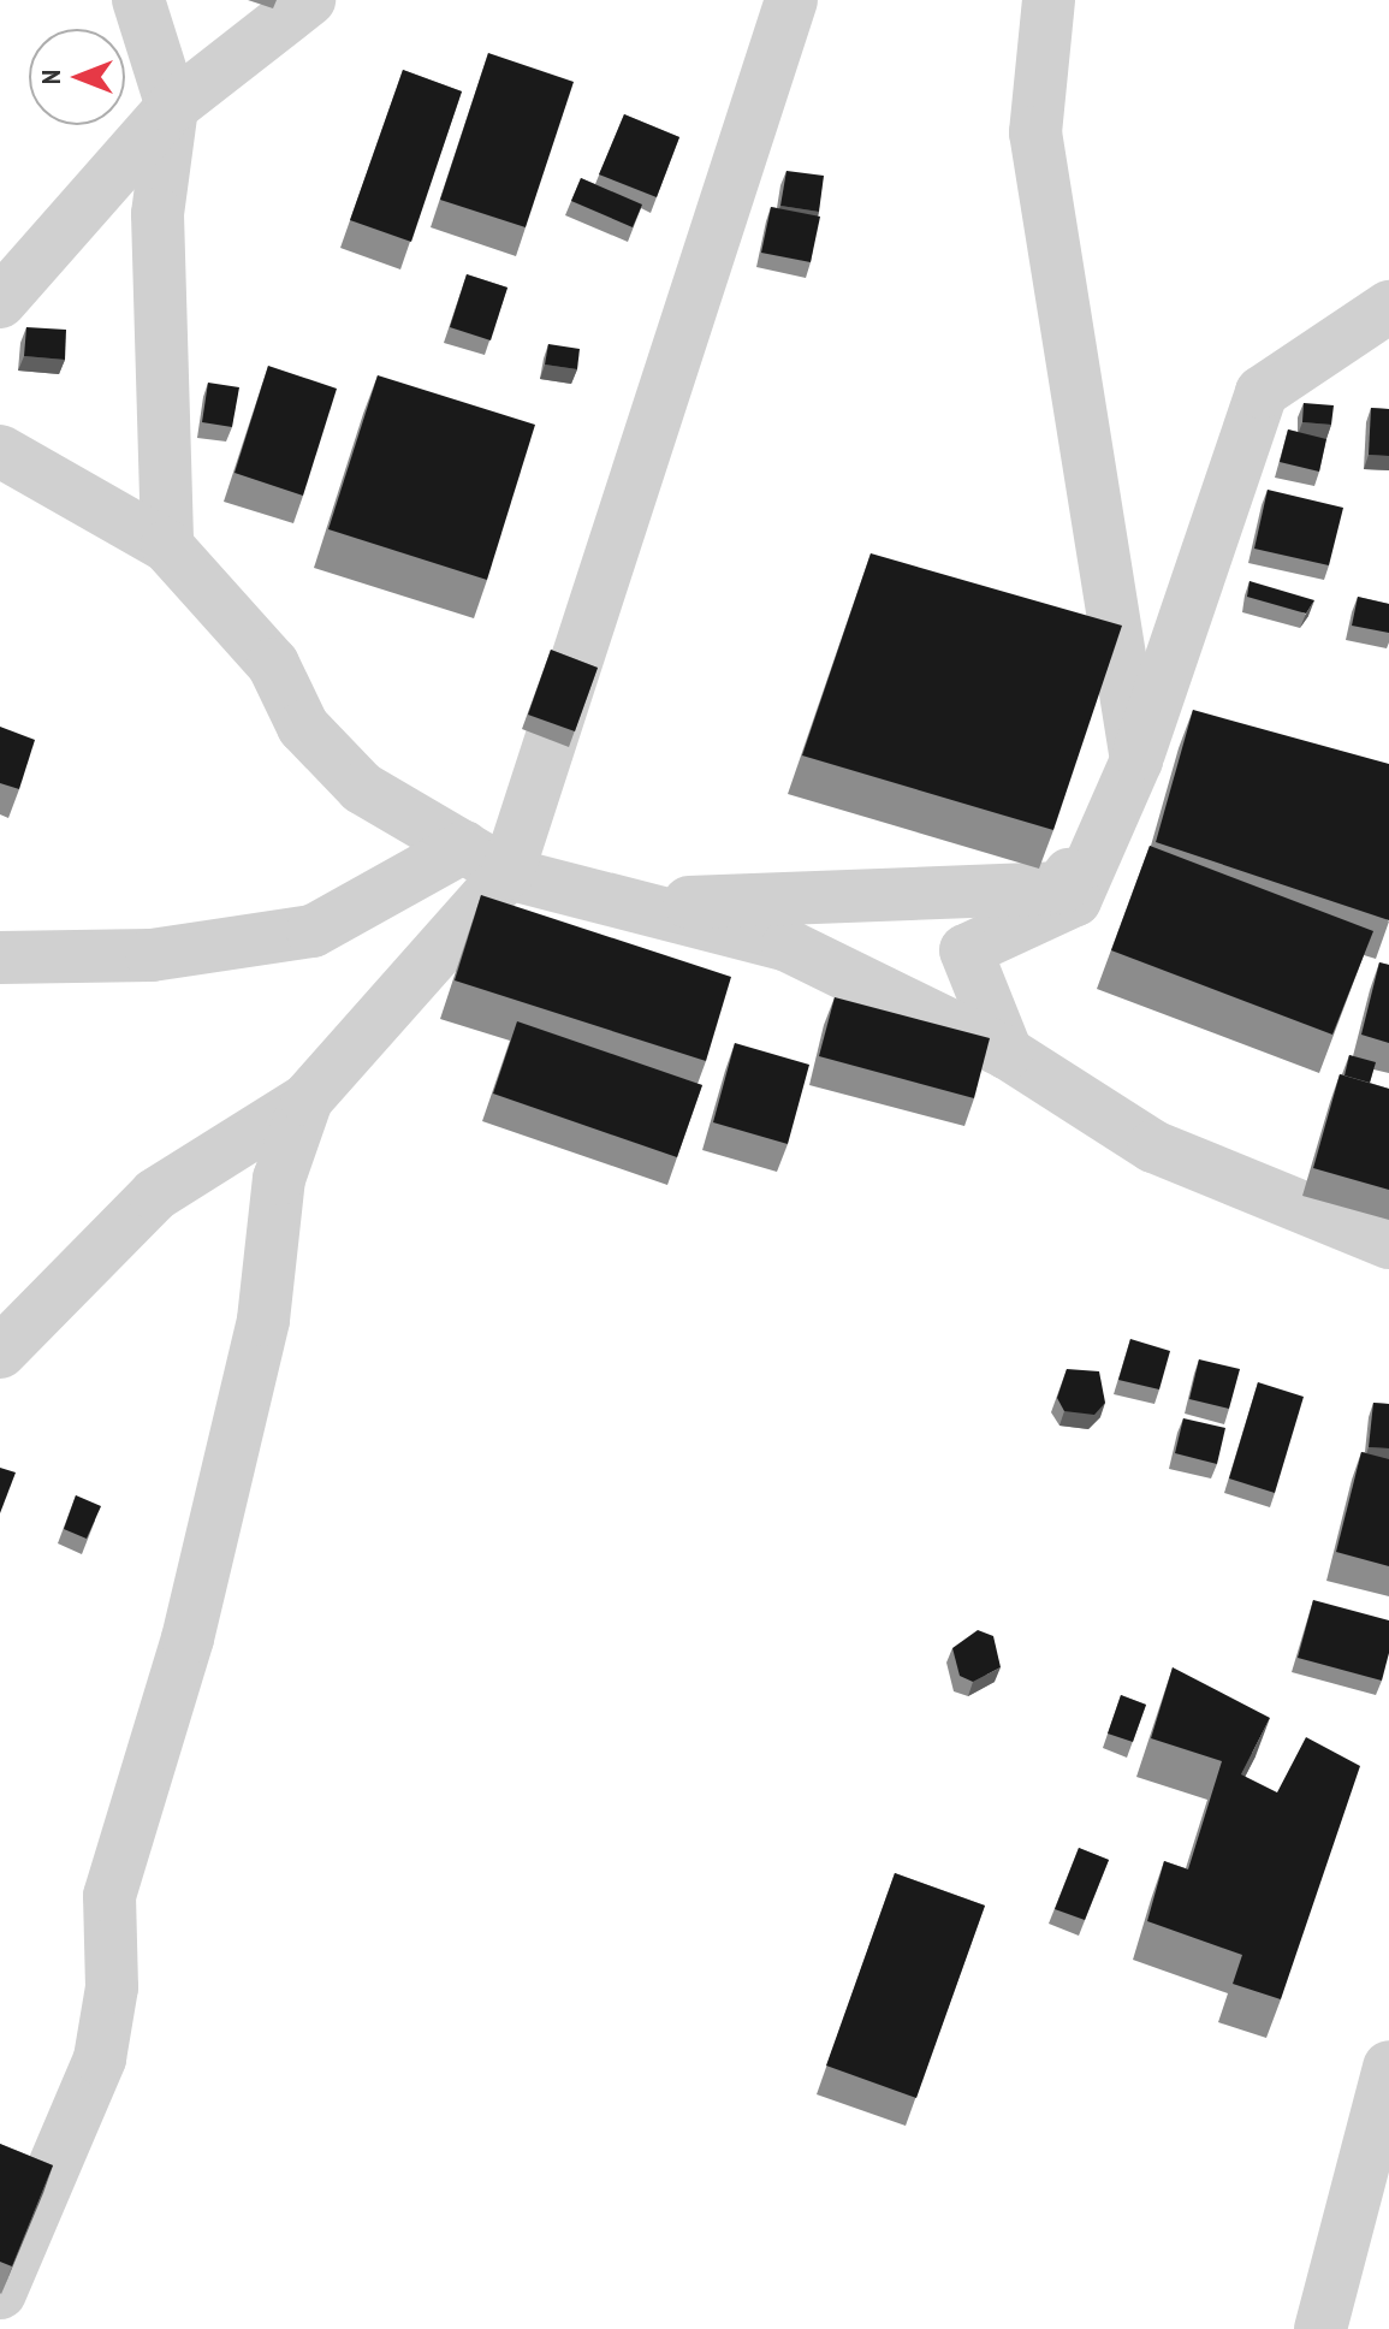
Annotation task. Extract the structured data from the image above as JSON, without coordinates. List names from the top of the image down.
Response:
{
  "north": "left"
}
